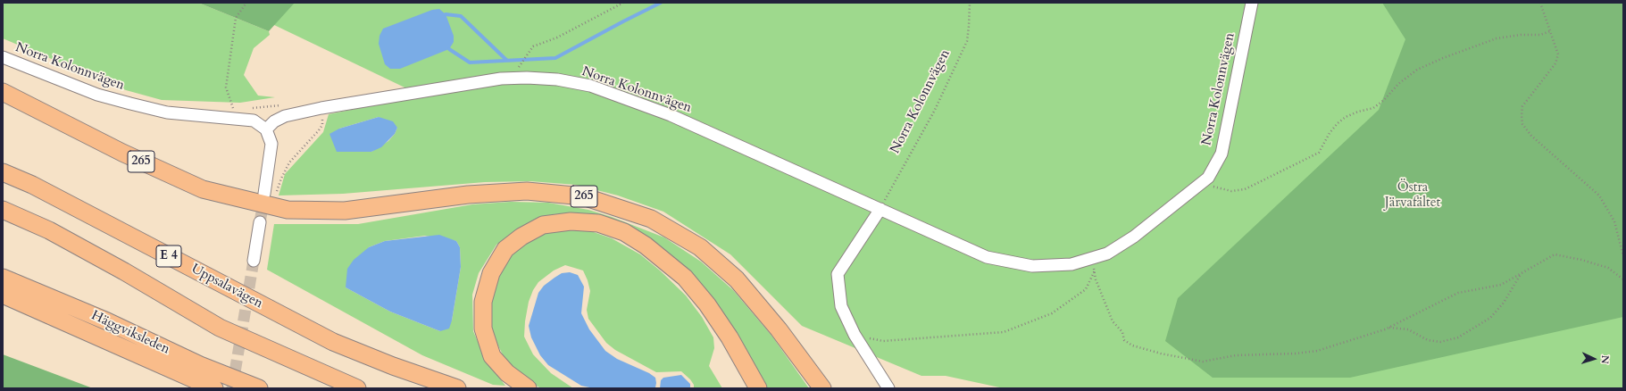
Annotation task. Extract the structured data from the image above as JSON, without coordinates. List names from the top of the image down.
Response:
{
  "streets": {
    "highway": [
      "265",
      "E 4",
      "Uppsalavägen",
      "Häggviksleden"
    ],
    "street": ["Norra Kolonnvägen"]
  },
  "parks": ["Östra Järvafältet"],
  "north": "right"
}
